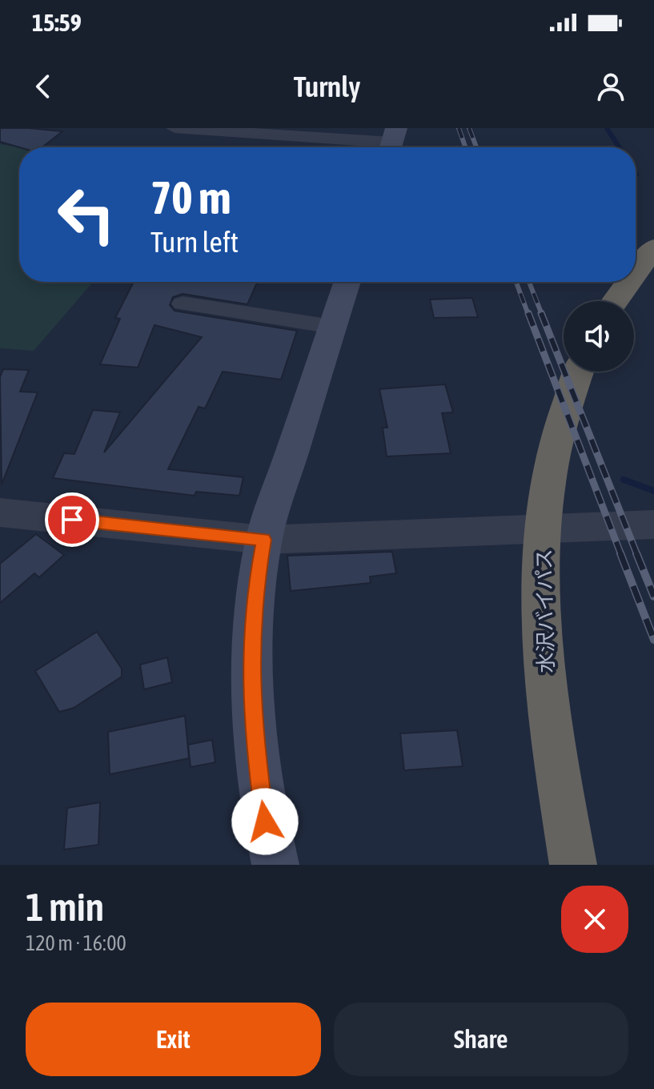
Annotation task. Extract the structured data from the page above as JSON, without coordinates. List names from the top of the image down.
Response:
{
  "streets": {
    "highway": ["水沢バイパス"]
  },
  "page": {
    "status": "15:59",
    "header": "Turnly",
    "turn": ["70 m", "Turn left"],
    "heading": ["1 min", "120 m · 16:00"],
    "buttons": ["Exit", "Share"]
  }
}
